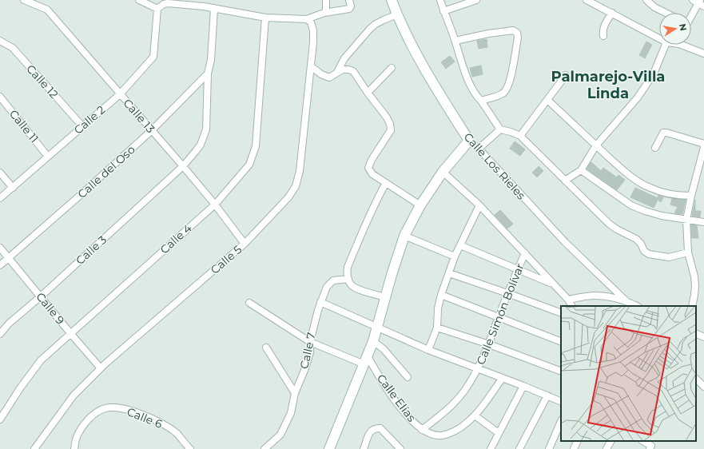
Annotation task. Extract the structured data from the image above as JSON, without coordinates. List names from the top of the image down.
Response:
{
  "streets": {
    "street": [
      "Calle 12",
      "Calle 13",
      "Calle 2",
      "Calle 11",
      "Calle Los Rieles",
      "Calle del Oso",
      "Calle 4",
      "Calle 3",
      "Calle 5",
      "Calle 9",
      "Calle Simón Bolívar",
      "Calle 7",
      "Calle Elías",
      "Calle 6"
    ]
  },
  "crossings": [
    ["Calle 12", "Calle 2"],
    ["Calle 13", "Calle 2"],
    ["Calle 13", "Calle del Oso"],
    ["Calle 13", "Calle 4"],
    ["Calle 13", "Calle 3"],
    ["Calle 13", "Calle 5"],
    ["Calle 2", "Calle 11"],
    ["Calle del Oso", "Calle 3"],
    ["Calle del Oso", "Calle 9"],
    ["Calle 4", "Calle 9"],
    ["Calle 3", "Calle 9"],
    ["Calle 5", "Calle 9"],
    ["Calle Simón Bolívar", "Calle Elías"]
  ],
  "districts": ["Palmarejo-Villa Linda"],
  "north": "right"
}
